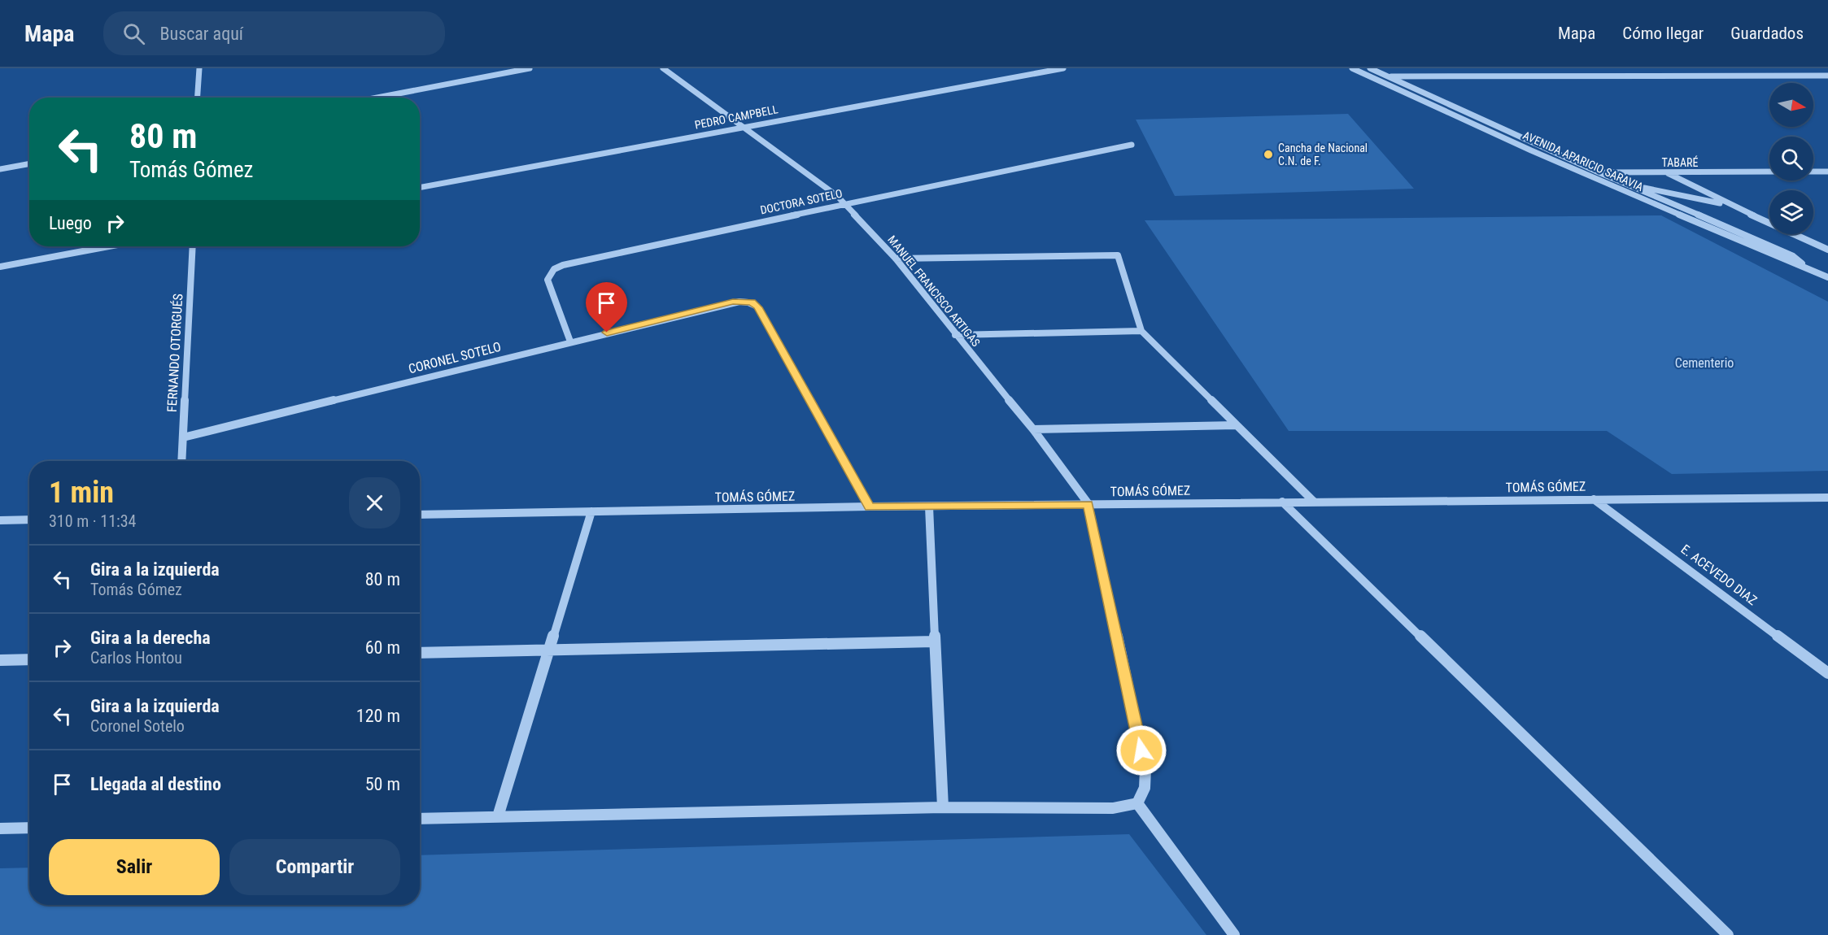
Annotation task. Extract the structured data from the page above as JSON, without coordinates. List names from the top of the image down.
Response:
{
  "streets": {
    "street": [
      "PEDRO CAMPBELL",
      "AVENIDA APARICIO SARAVIA",
      "TABARÉ",
      "DOCTORA SOTELO",
      "MANUEL FRANCISCO ARTIGAS",
      "FERNANDO OTORGUÉS",
      "CORONEL SOTELO",
      "TOMÁS GÓMEZ",
      "E. ACEVEDO DIAZ"
    ]
  },
  "crossings": [
    ["PEDRO CAMPBELL", "MANUEL FRANCISCO ARTIGAS"],
    ["AVENIDA APARICIO SARAVIA", "TABARÉ"],
    ["DOCTORA SOTELO", "MANUEL FRANCISCO ARTIGAS"],
    ["DOCTORA SOTELO", "CORONEL SOTELO"],
    ["MANUEL FRANCISCO ARTIGAS", "TOMÁS GÓMEZ"],
    ["FERNANDO OTORGUÉS", "CORONEL SOTELO"],
    ["CORONEL SOTELO", "TOMÁS GÓMEZ"],
    ["TOMÁS GÓMEZ", "E. ACEVEDO DIAZ"]
  ],
  "parks": ["Cementerio"],
  "places": ["Cancha de Nacional C.N. de F."],
  "north": "right",
  "page": {
    "header": "Mapa",
    "search": "Buscar aquí",
    "nav": ["Mapa", "Cómo llegar", "Guardados"],
    "turn": ["80 m", "Tomás Gómez"],
    "then": "Luego",
    "heading": ["1 min", "310 m · 11:34"],
    "list": [
      {
        "name": "Gira a la izquierda",
        "note": "Tomás Gómez",
        "value": "80 m"
      },
      {
        "name": "Gira a la derecha",
        "note": "Carlos Hontou",
        "value": "60 m"
      },
      {
        "name": "Gira a la izquierda",
        "note": "Coronel Sotelo",
        "value": "120 m"
      },
      {
        "name": "Llegada al destino",
        "value": "50 m"
      }
    ],
    "buttons": ["Salir", "Compartir"]
  }
}
